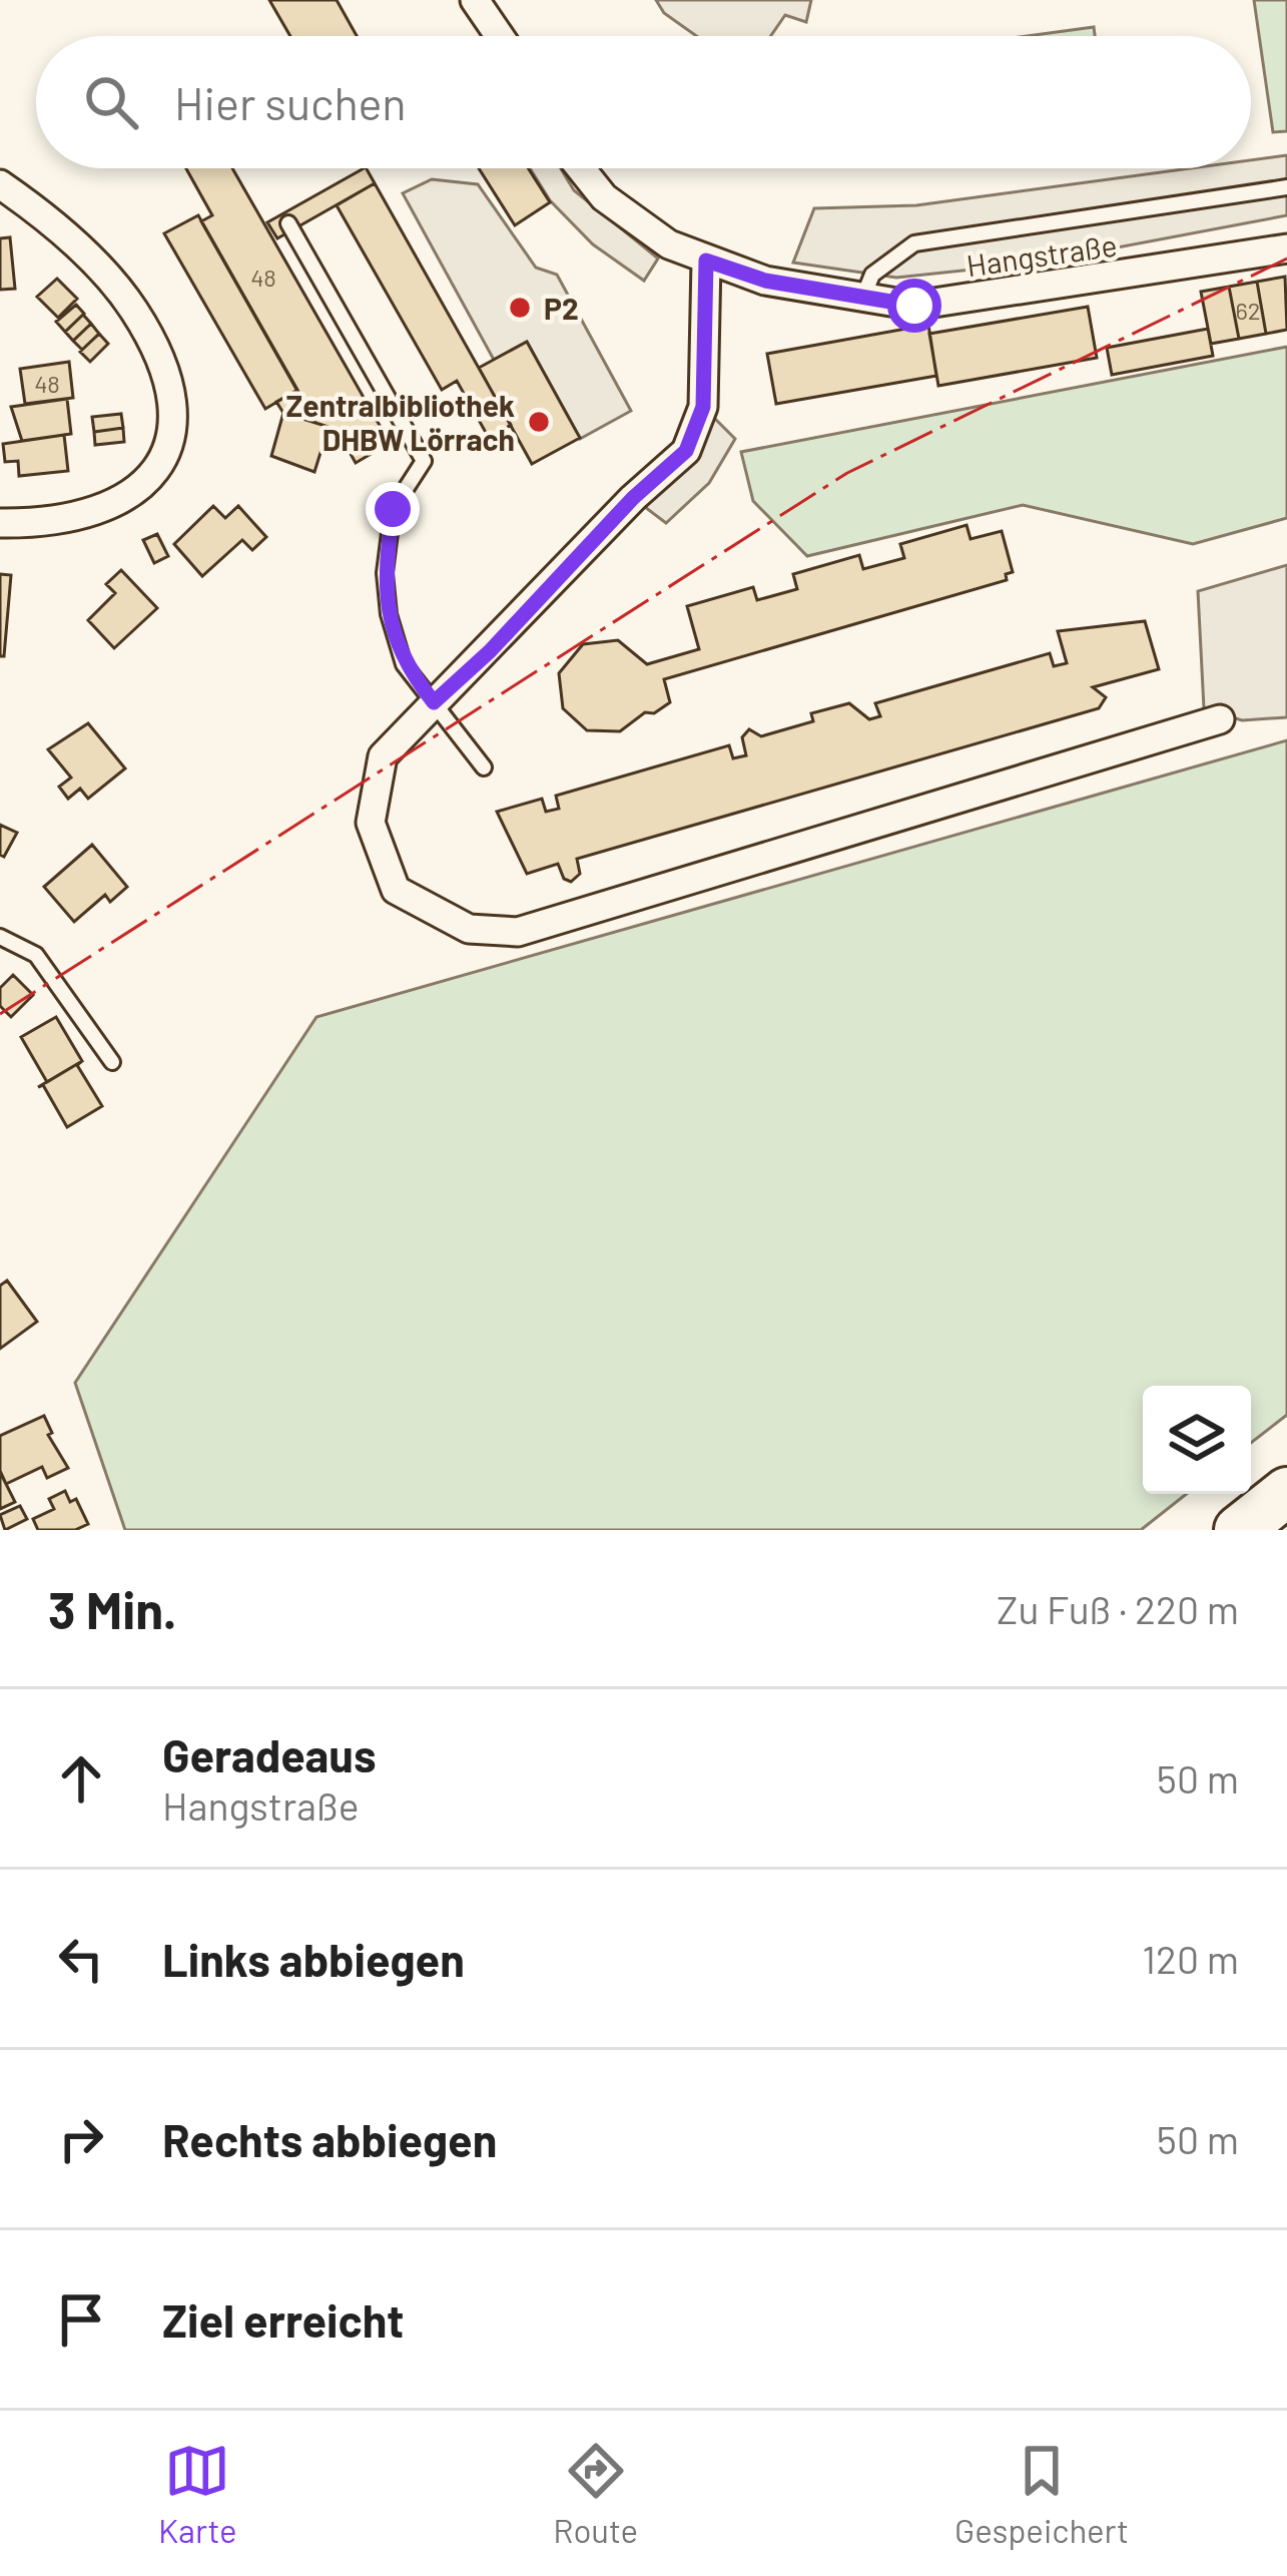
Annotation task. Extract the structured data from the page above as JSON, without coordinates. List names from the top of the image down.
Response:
{
  "streets": {
    "street": ["Hangstraße"]
  },
  "places": ["P2", "Zentralbibliothek DHBW Lörrach"],
  "house_numbers": ["48", "62", "48"],
  "page": {
    "search": "Hier suchen",
    "heading": ["3 Min.", "Zu Fuß · 220 m"],
    "list": [
      ["Geradeaus", "Hangstraße", "50 m"],
      ["Links abbiegen", "120 m"],
      ["Rechts abbiegen", "50 m"],
      "Ziel erreicht"
    ],
    "nav": ["Karte", "Route", "Gespeichert"]
  }
}
